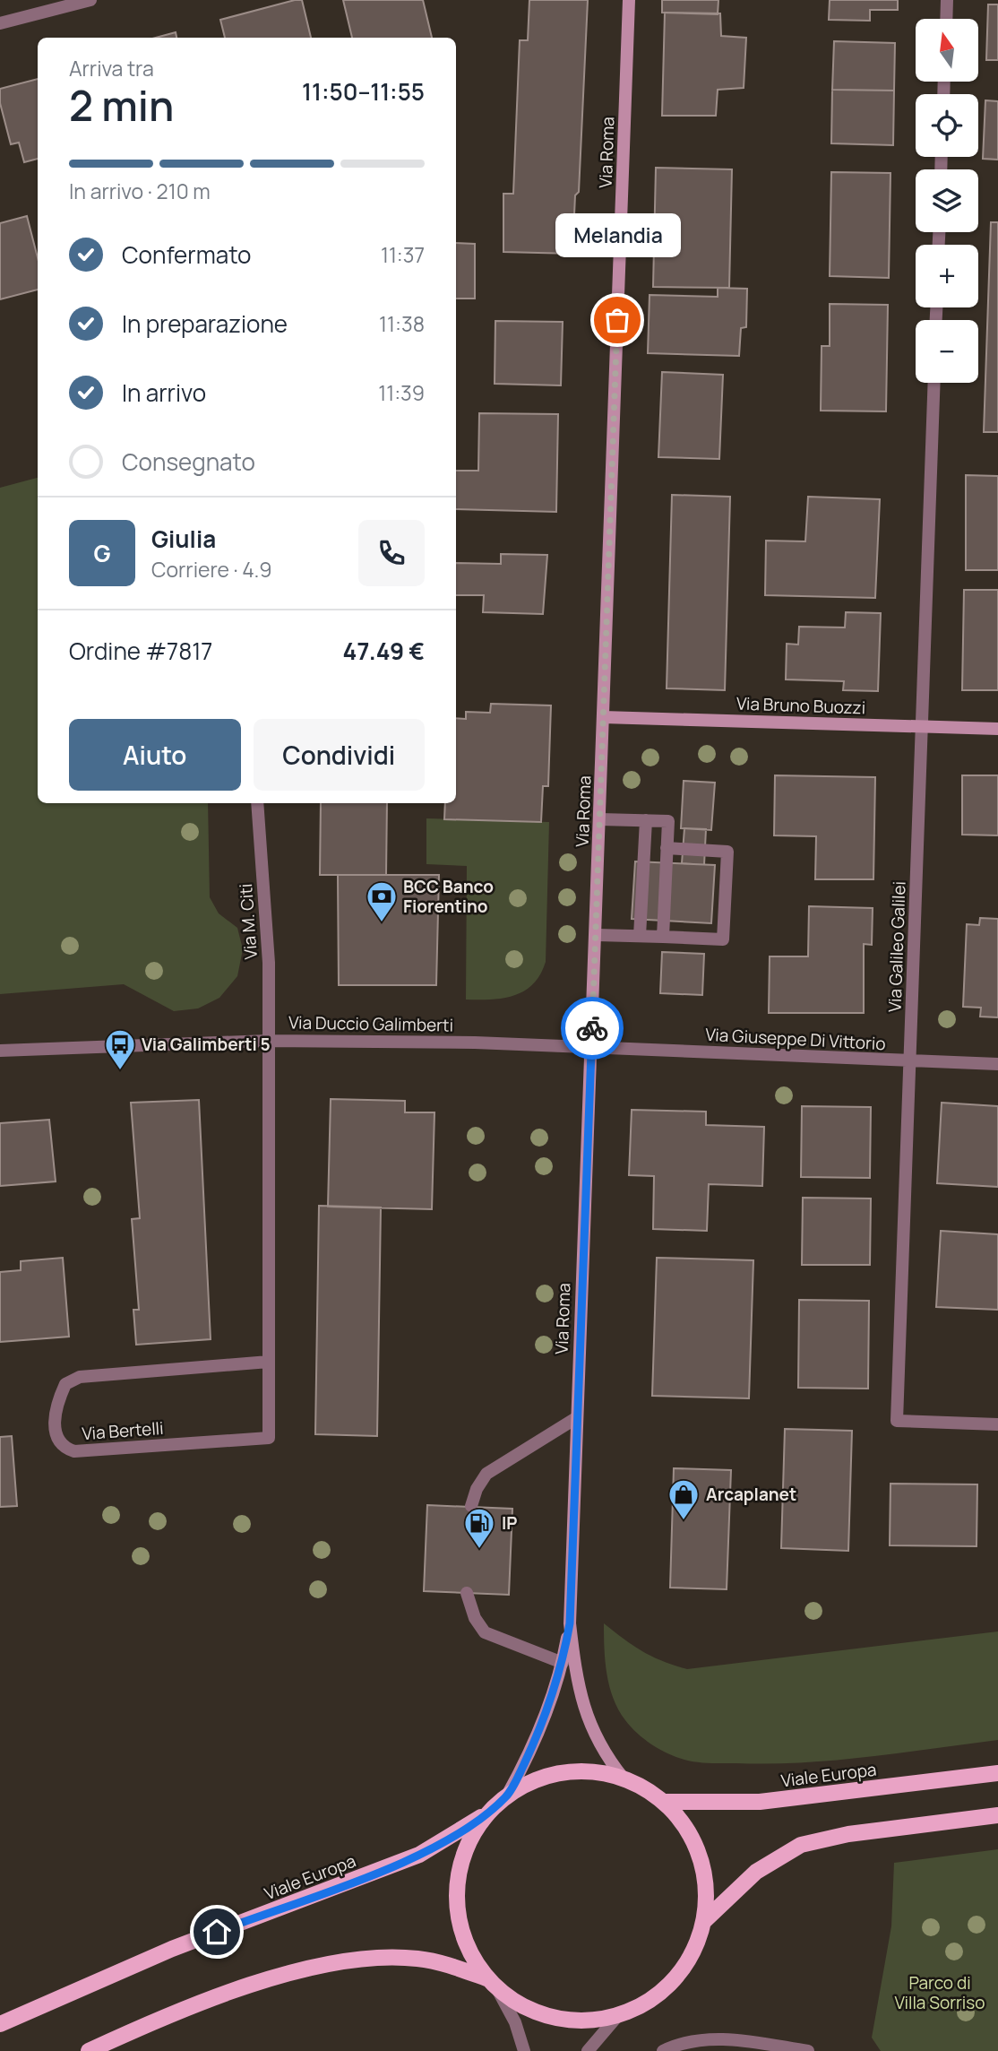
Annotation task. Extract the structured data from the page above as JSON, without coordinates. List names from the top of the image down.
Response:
{
  "streets": {
    "main road": ["Viale Europa"],
    "street": [
      "Via Roma",
      "Via Bruno Buozzi",
      "Via M. Citi",
      "Via Galileo Galilei",
      "Via Duccio Galimberti",
      "Via Giuseppe Di Vittorio",
      "Via Bertelli"
    ]
  },
  "crossings": [
    ["Via Roma", "Via Bruno Buozzi"],
    ["Via Roma", "Via Duccio Galimberti"],
    ["Via Roma", "Via Giuseppe Di Vittorio"],
    ["Via Roma", "Viale Europa"],
    ["Via Bruno Buozzi", "Via Galileo Galilei"],
    ["Via M. Citi", "Via Duccio Galimberti"],
    ["Via M. Citi", "Via Bertelli"],
    ["Via Galileo Galilei", "Via Giuseppe Di Vittorio"],
    ["Via Duccio Galimberti", "Via Giuseppe Di Vittorio"],
    ["Via Duccio Galimberti", "Via Bertelli"]
  ],
  "parks": ["Parco di Villa Sorriso"],
  "places": {
    "other": ["Melandia"],
    "bank": ["BCC Banco Fiorentino"],
    "bus stop": ["Via Galimberti 5"],
    "shop": ["Arcaplanet"],
    "fuel station": ["IP"]
  },
  "north": "top",
  "page": {
    "map_buttons": ["+", "−"],
    "heading": ["2 min", "Arriva tra", "11:50–11:55"],
    "panel": [
      "Giulia",
      "Corriere · 4.9",
      "Ordine #7817",
      "47.49 €"
    ],
    "bar": "In arrivo · 210 m",
    "bubble": "Melandia",
    "list": [
      ["Confermato", "11:37"],
      ["In preparazione", "11:38"],
      ["In arrivo", "11:39"],
      "Consegnato"
    ],
    "round": "G",
    "buttons": ["Aiuto", "Condividi"]
  }
}
